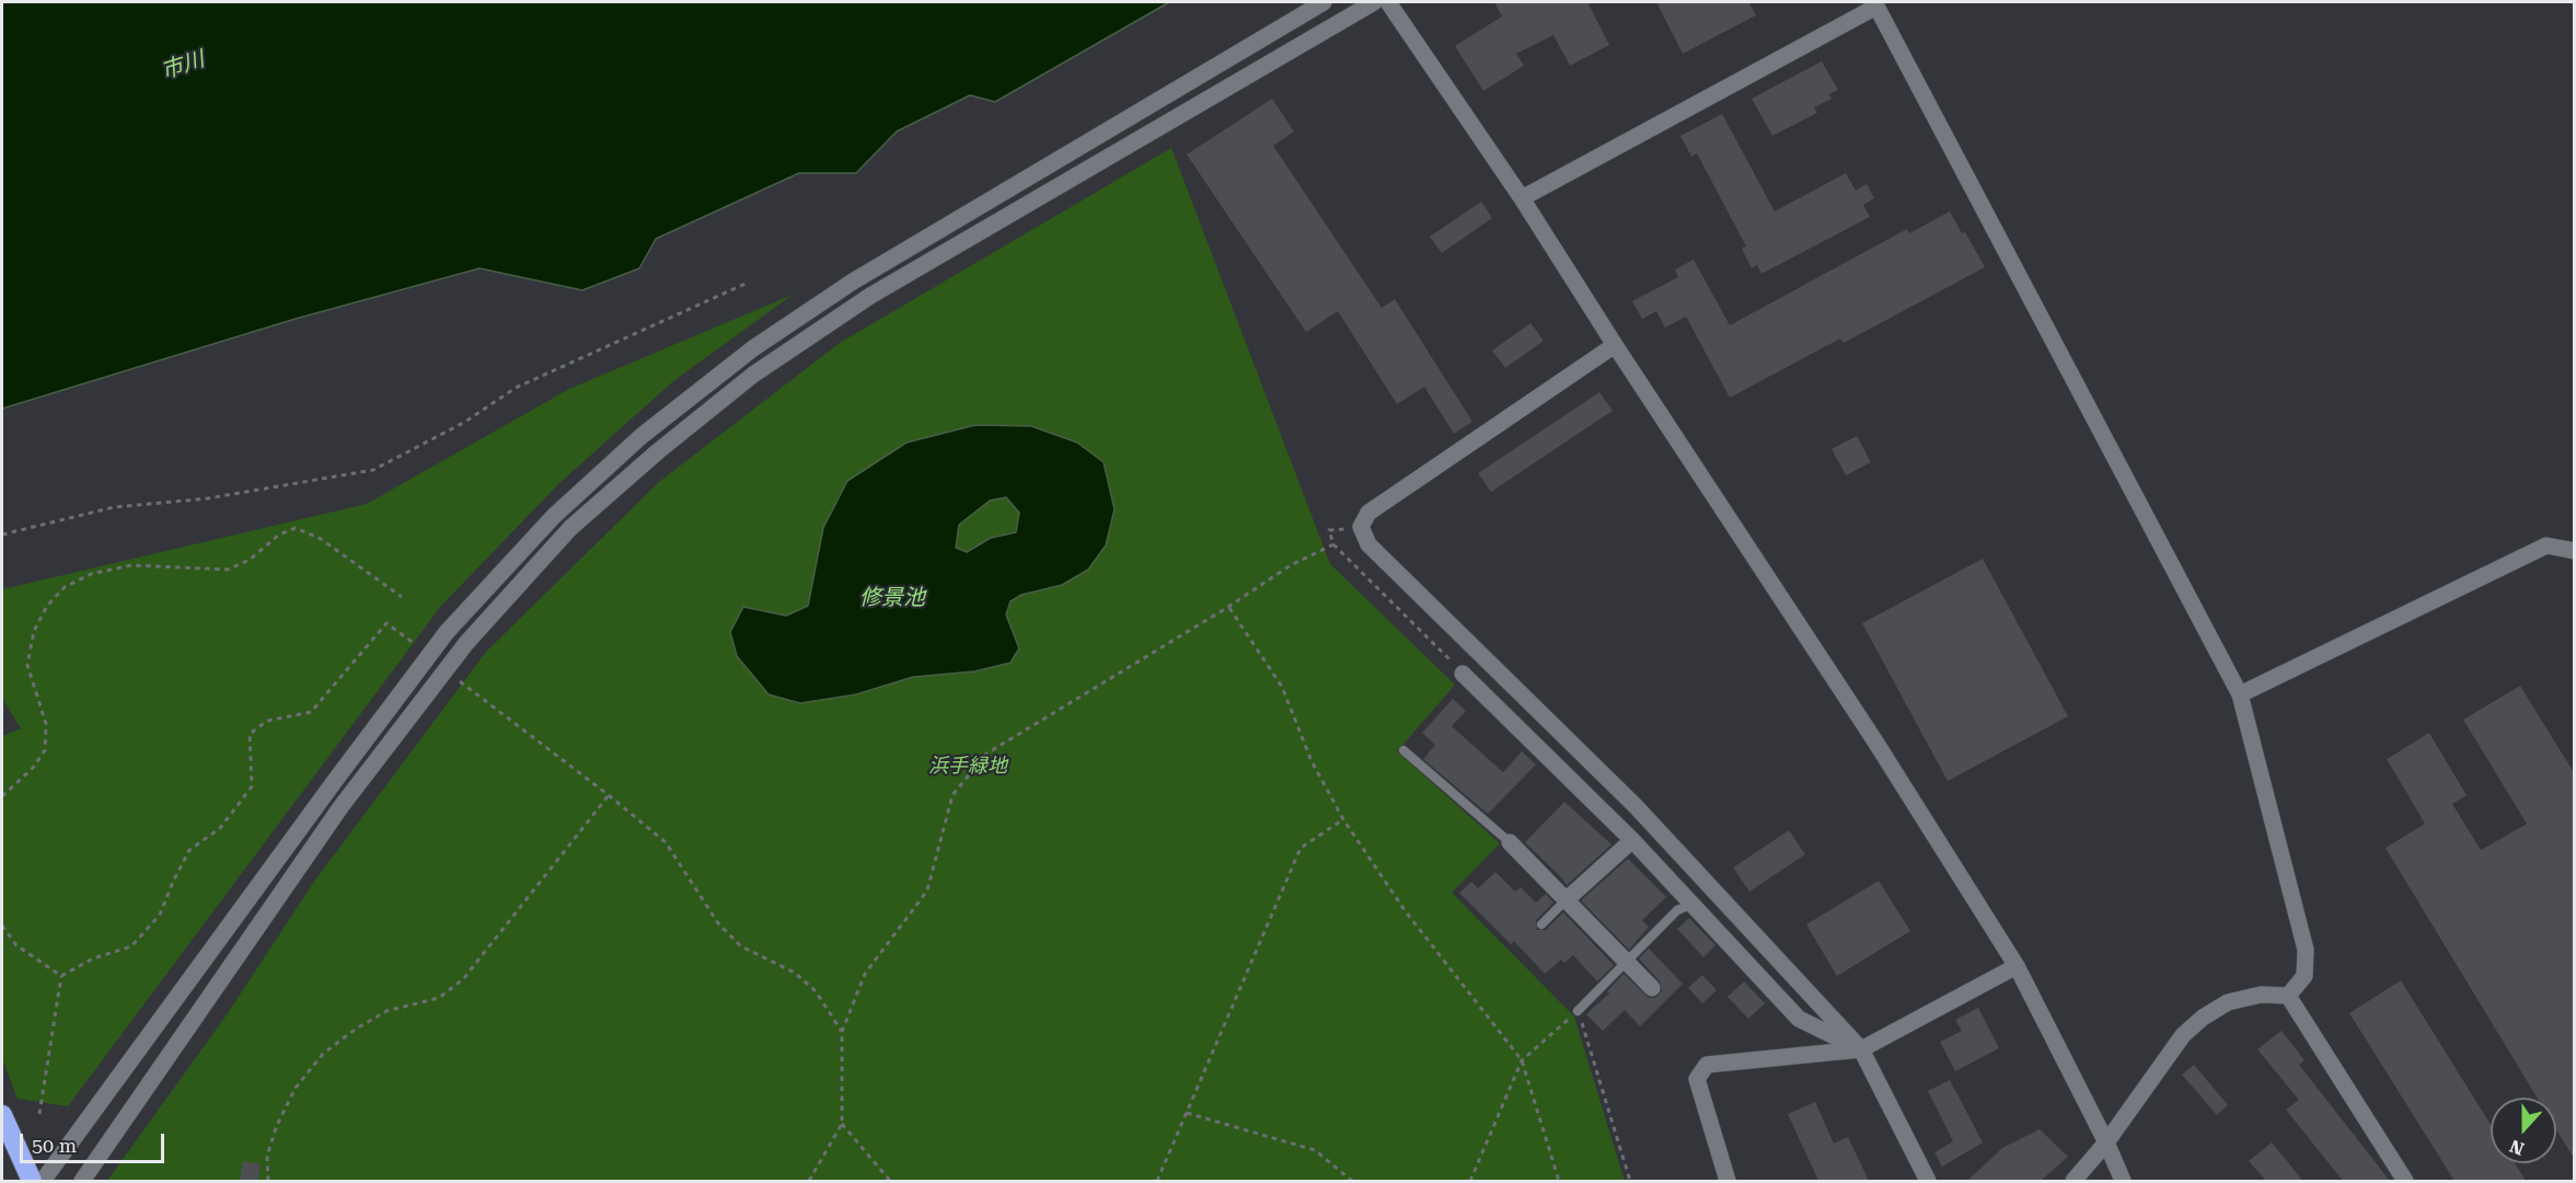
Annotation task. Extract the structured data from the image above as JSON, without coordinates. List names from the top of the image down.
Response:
{
  "water": ["市川", "修景池"],
  "parks": ["浜手緑地"],
  "scale_bar": "50 m",
  "north": "bottom"
}
